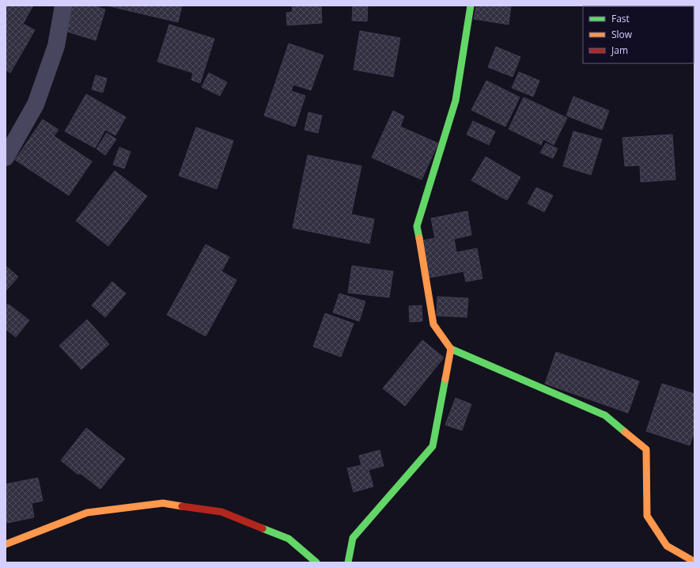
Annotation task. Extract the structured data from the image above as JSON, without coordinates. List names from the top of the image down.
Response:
{
  "legend": ["Fast", "Slow", "Jam"]
}
